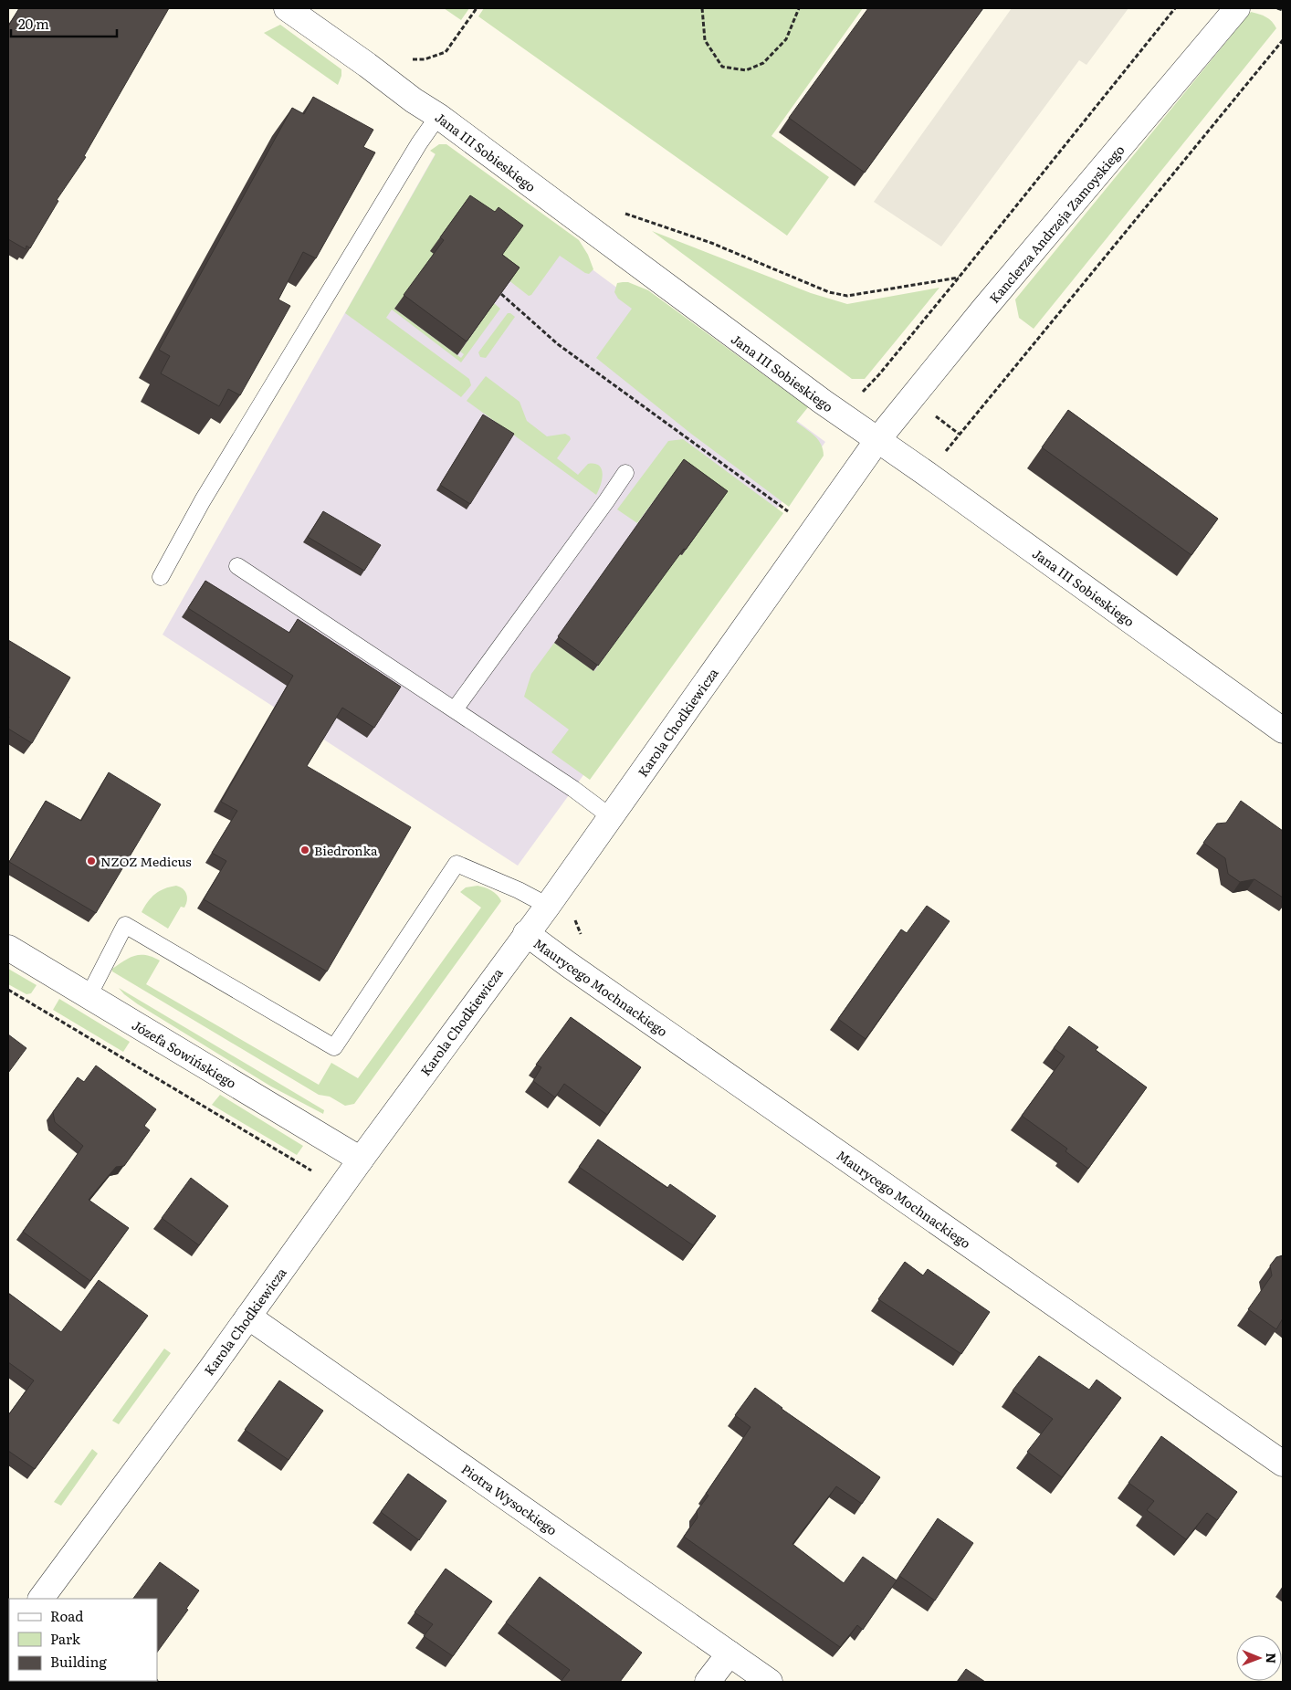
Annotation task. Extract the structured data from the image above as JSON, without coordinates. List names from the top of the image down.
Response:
{
  "streets": {
    "street": [
      "Jana III Sobieskiego",
      "Kanclerza Andrzeja Zamoyskiego",
      "Karola Chodkiewicza",
      "Maurycego Mochnackiego",
      "Józefa Sowińskiego",
      "Piotra Wysockiego"
    ]
  },
  "crossings": [
    ["Jana III Sobieskiego", "Kanclerza Andrzeja Zamoyskiego"],
    ["Jana III Sobieskiego", "Karola Chodkiewicza"],
    ["Kanclerza Andrzeja Zamoyskiego", "Karola Chodkiewicza"],
    ["Karola Chodkiewicza", "Maurycego Mochnackiego"],
    ["Karola Chodkiewicza", "Józefa Sowińskiego"],
    ["Karola Chodkiewicza", "Piotra Wysockiego"]
  ],
  "places": ["Biedronka", "NZOZ Medicus"],
  "legend": ["Road", "Park", "Building"],
  "scale_bar": "20 m",
  "north": "right"
}
